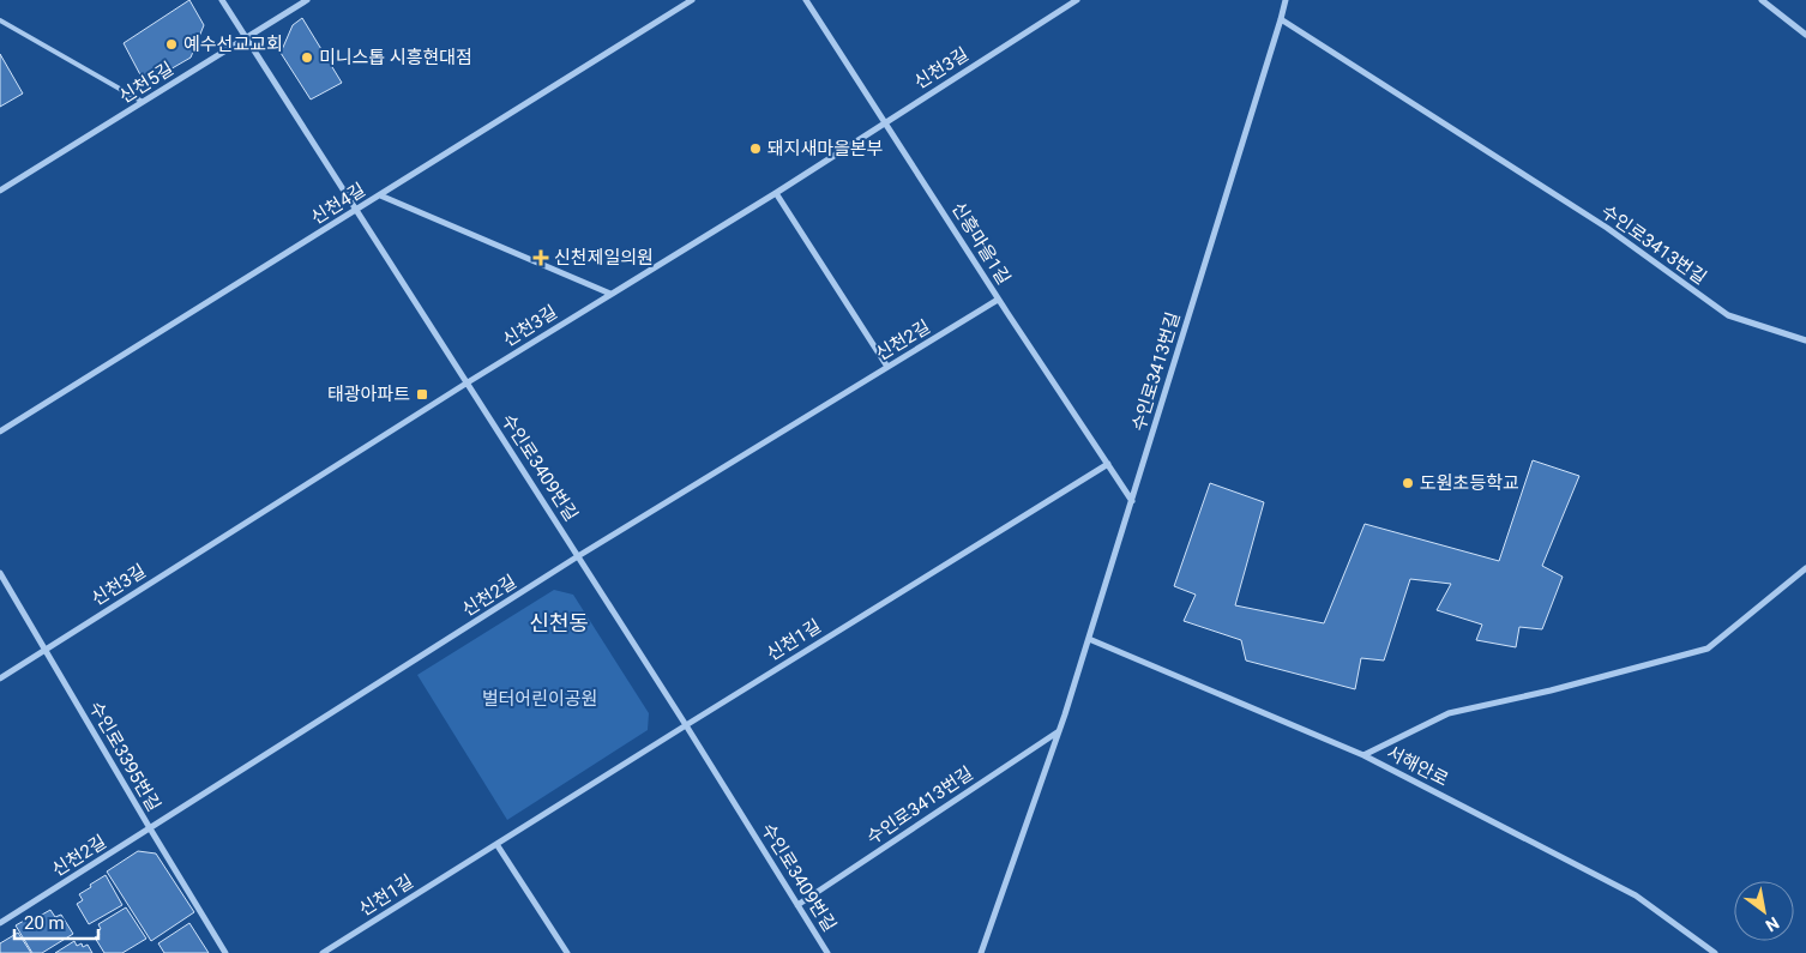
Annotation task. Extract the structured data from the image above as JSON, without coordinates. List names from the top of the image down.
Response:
{
  "streets": {
    "street": [
      "신천3길",
      "신천5길",
      "신천4길",
      "신흥마을1길",
      "수인로3413번길",
      "신천2길",
      "수인로3409번길",
      "신천1길",
      "수인로3395번길",
      "서해안로"
    ]
  },
  "crossings": [
    ["신천3길", "신흥마을1길"],
    ["신천3길", "수인로3409번길"],
    ["신천3길", "수인로3395번길"],
    ["신천5길", "수인로3409번길"],
    ["신천4길", "수인로3409번길"],
    ["신흥마을1길", "수인로3413번길"],
    ["신흥마을1길", "신천2길"],
    ["신흥마을1길", "신천1길"],
    ["수인로3413번길", "수인로3409번길"],
    ["수인로3413번길", "서해안로"],
    ["신천2길", "수인로3409번길"],
    ["신천2길", "수인로3395번길"],
    ["수인로3409번길", "신천1길"]
  ],
  "districts": ["신천동"],
  "parks": ["벌터어린이공원"],
  "places": {
    "other": [
      "예수선교교회",
      "미니스톱 시흥현대점",
      "돼지새마을본부",
      "도원초등학교"
    ],
    "health": ["신천제일의원"],
    "transit": ["태광아파트"]
  },
  "scale_bar": "20 m",
  "north": "bottom right"
}
